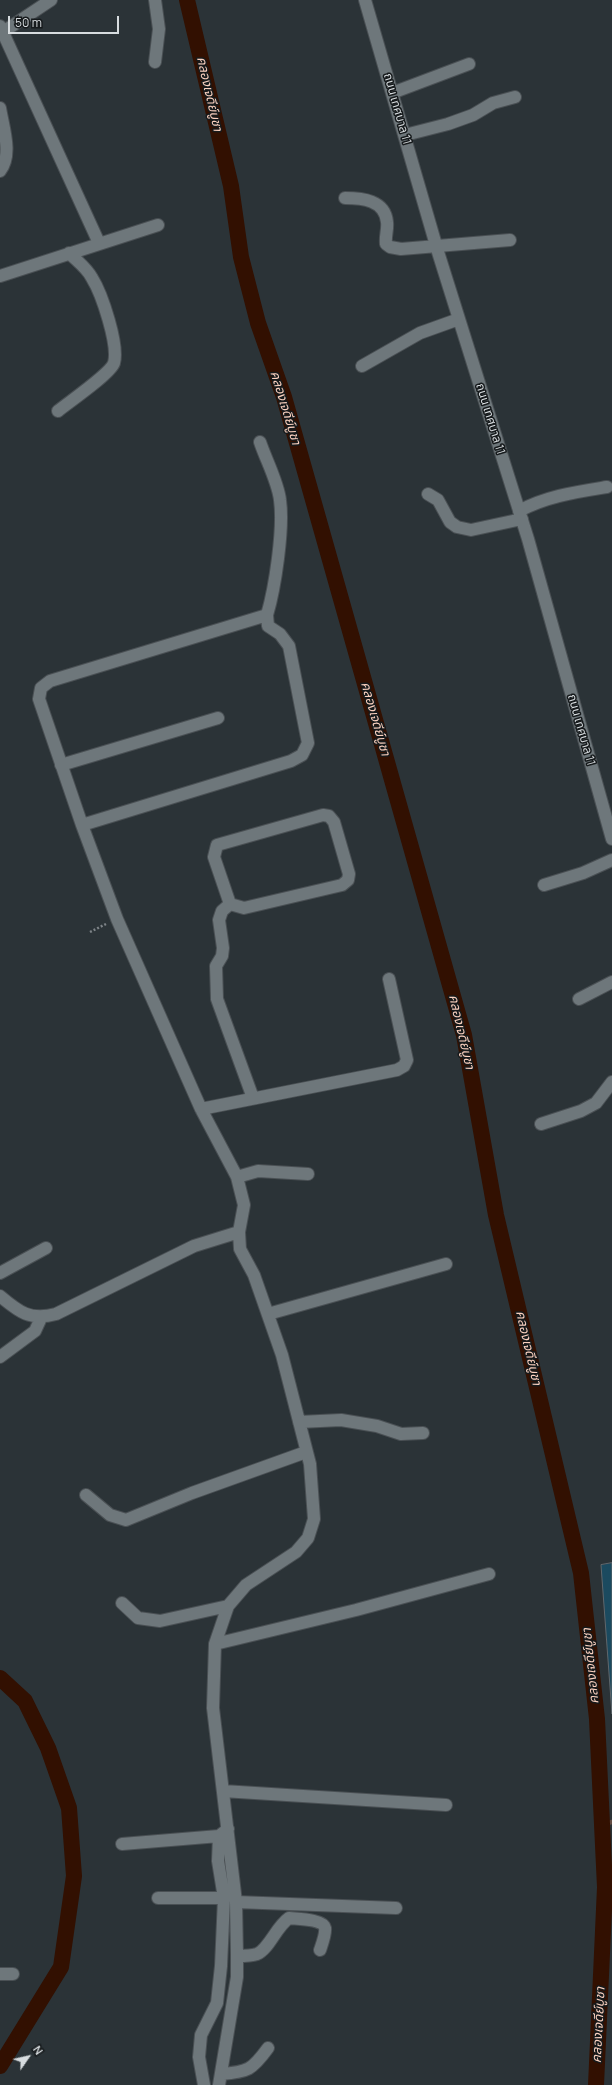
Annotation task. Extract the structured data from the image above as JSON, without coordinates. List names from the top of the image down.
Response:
{
  "streets": {
    "street": ["ถนน เทศบาล 11"]
  },
  "water": ["คลองเจดีย์บูชา"],
  "scale_bar": "50 m",
  "north": "top right"
}
